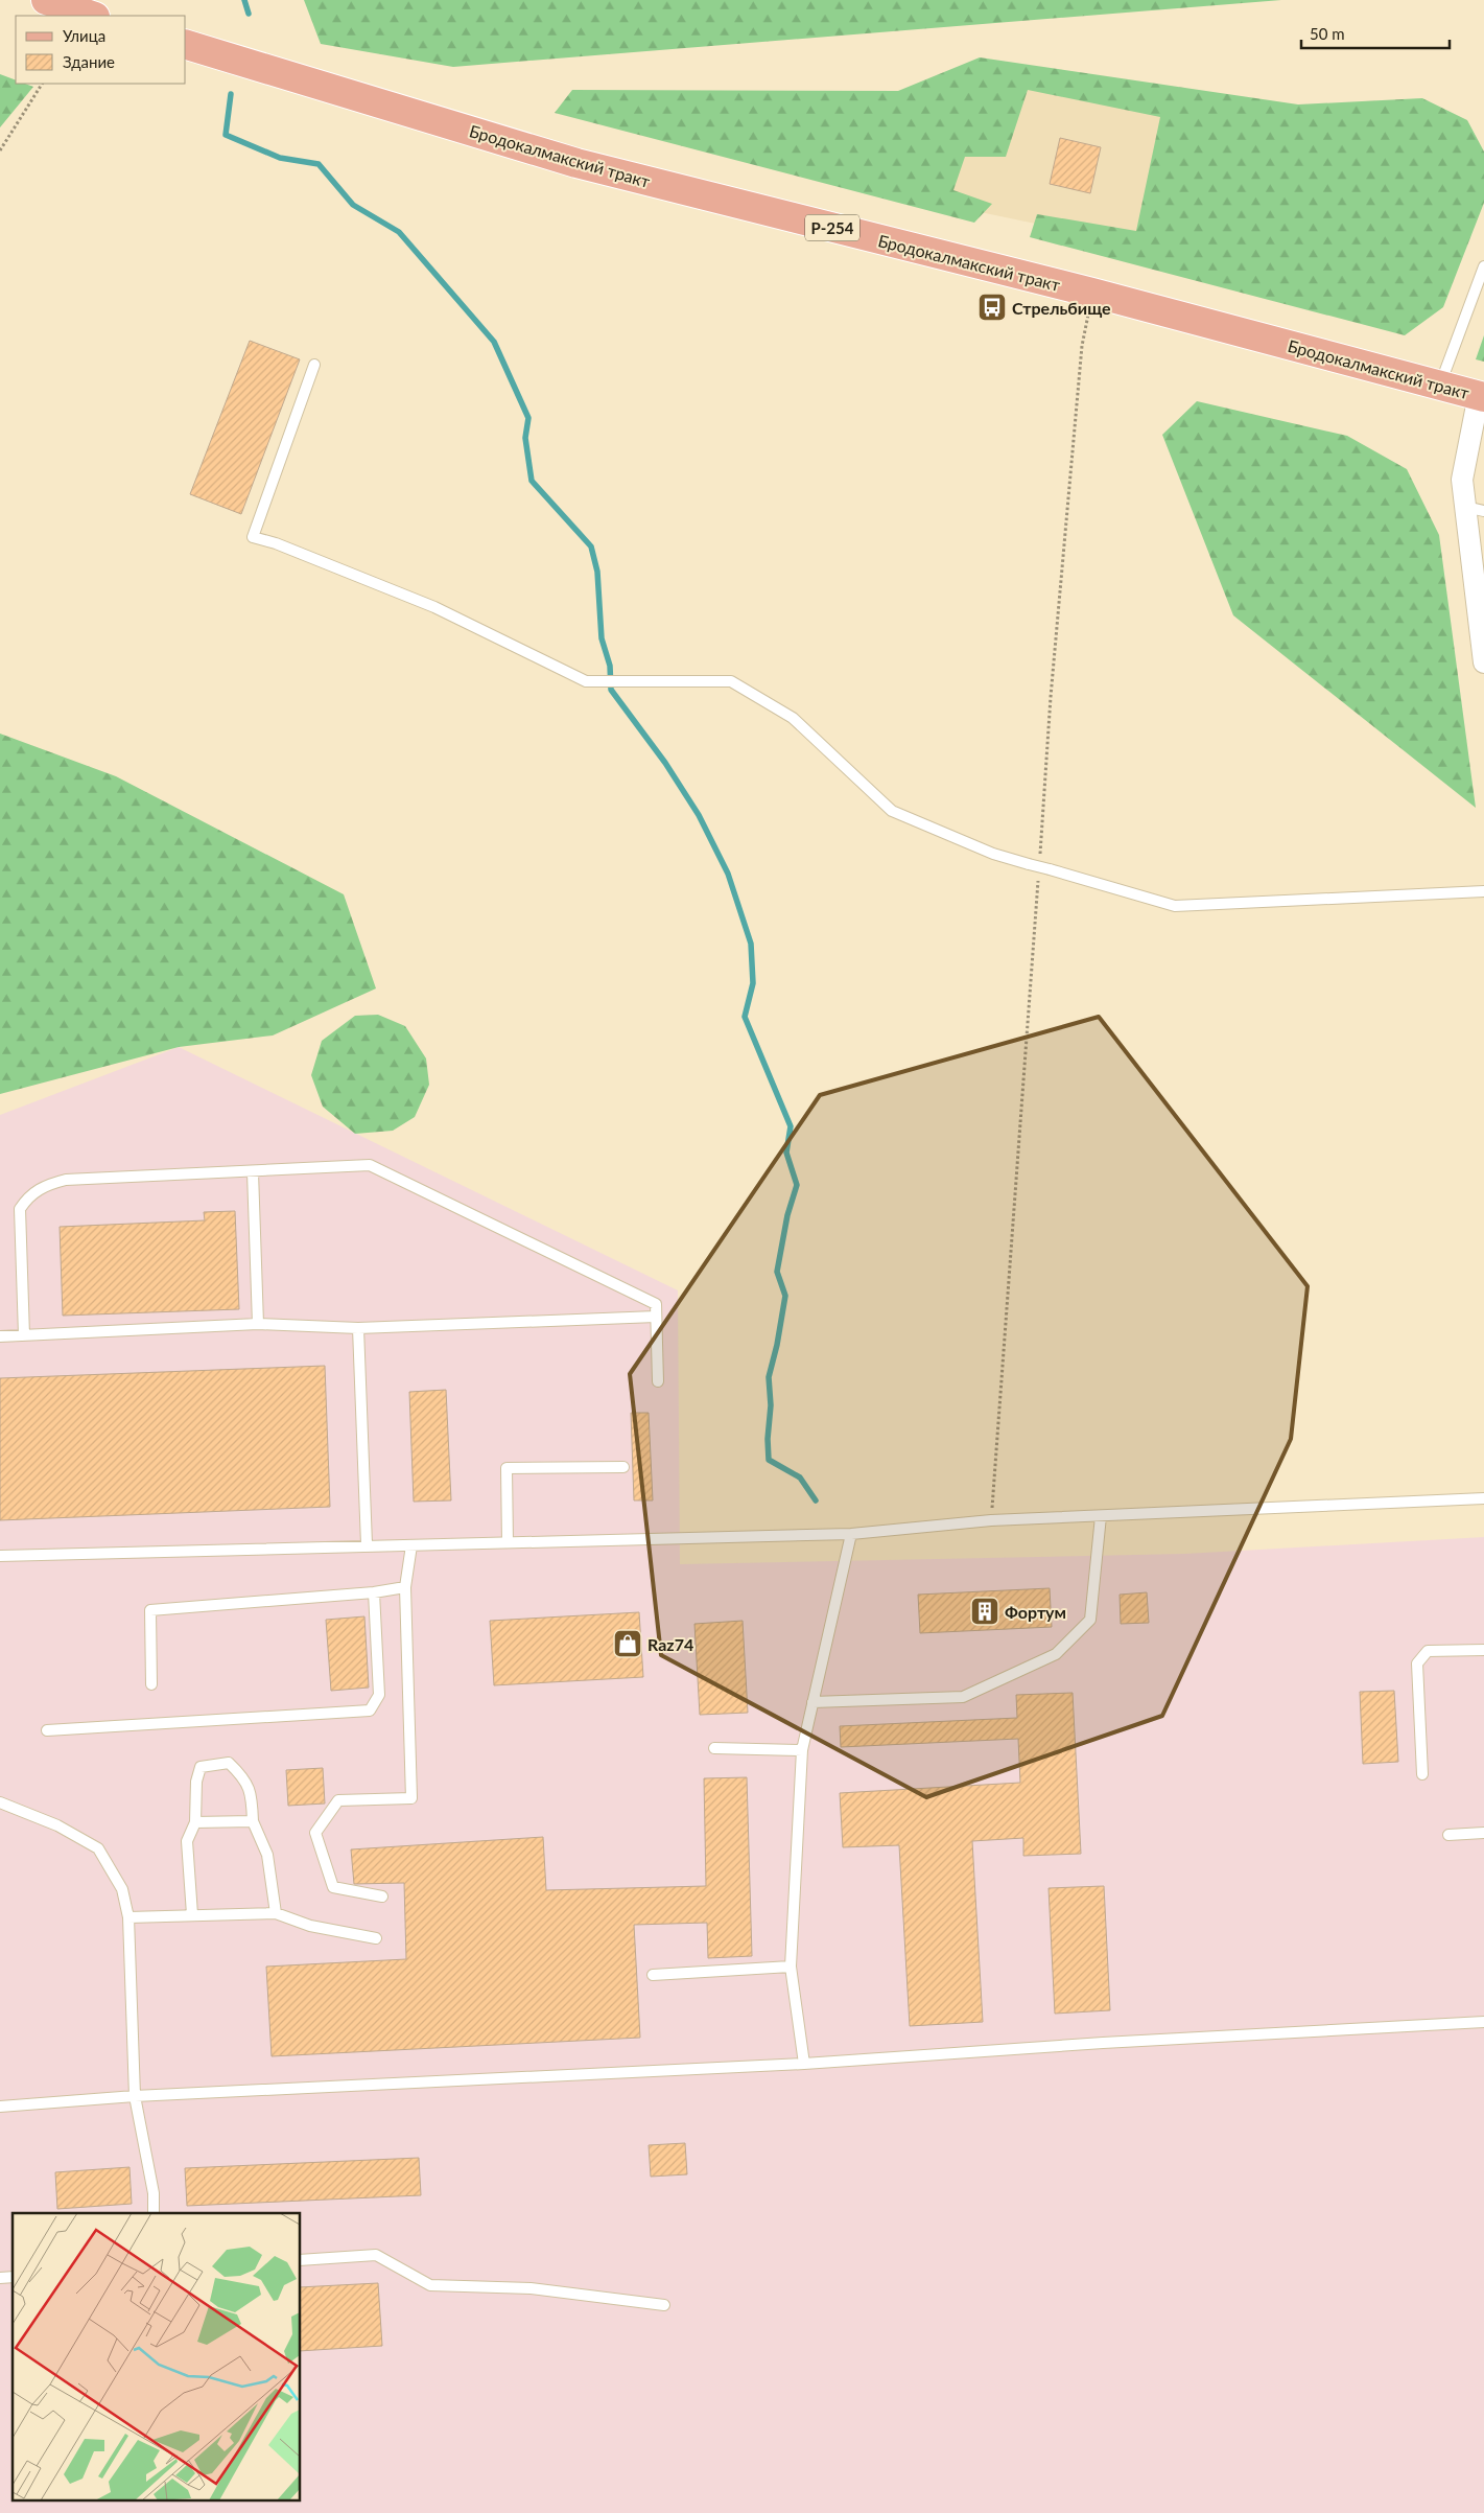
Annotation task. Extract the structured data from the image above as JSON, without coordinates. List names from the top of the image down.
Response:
{
  "streets": {
    "main road": ["Бродокалмакский тракт", "Р-254"]
  },
  "places": {
    "bus stop": ["Стрельбище"],
    "building": ["Фортум"],
    "shop": ["Raz74"]
  },
  "legend": ["Улица", "Здание"],
  "scale_bar": "50 m"
}
